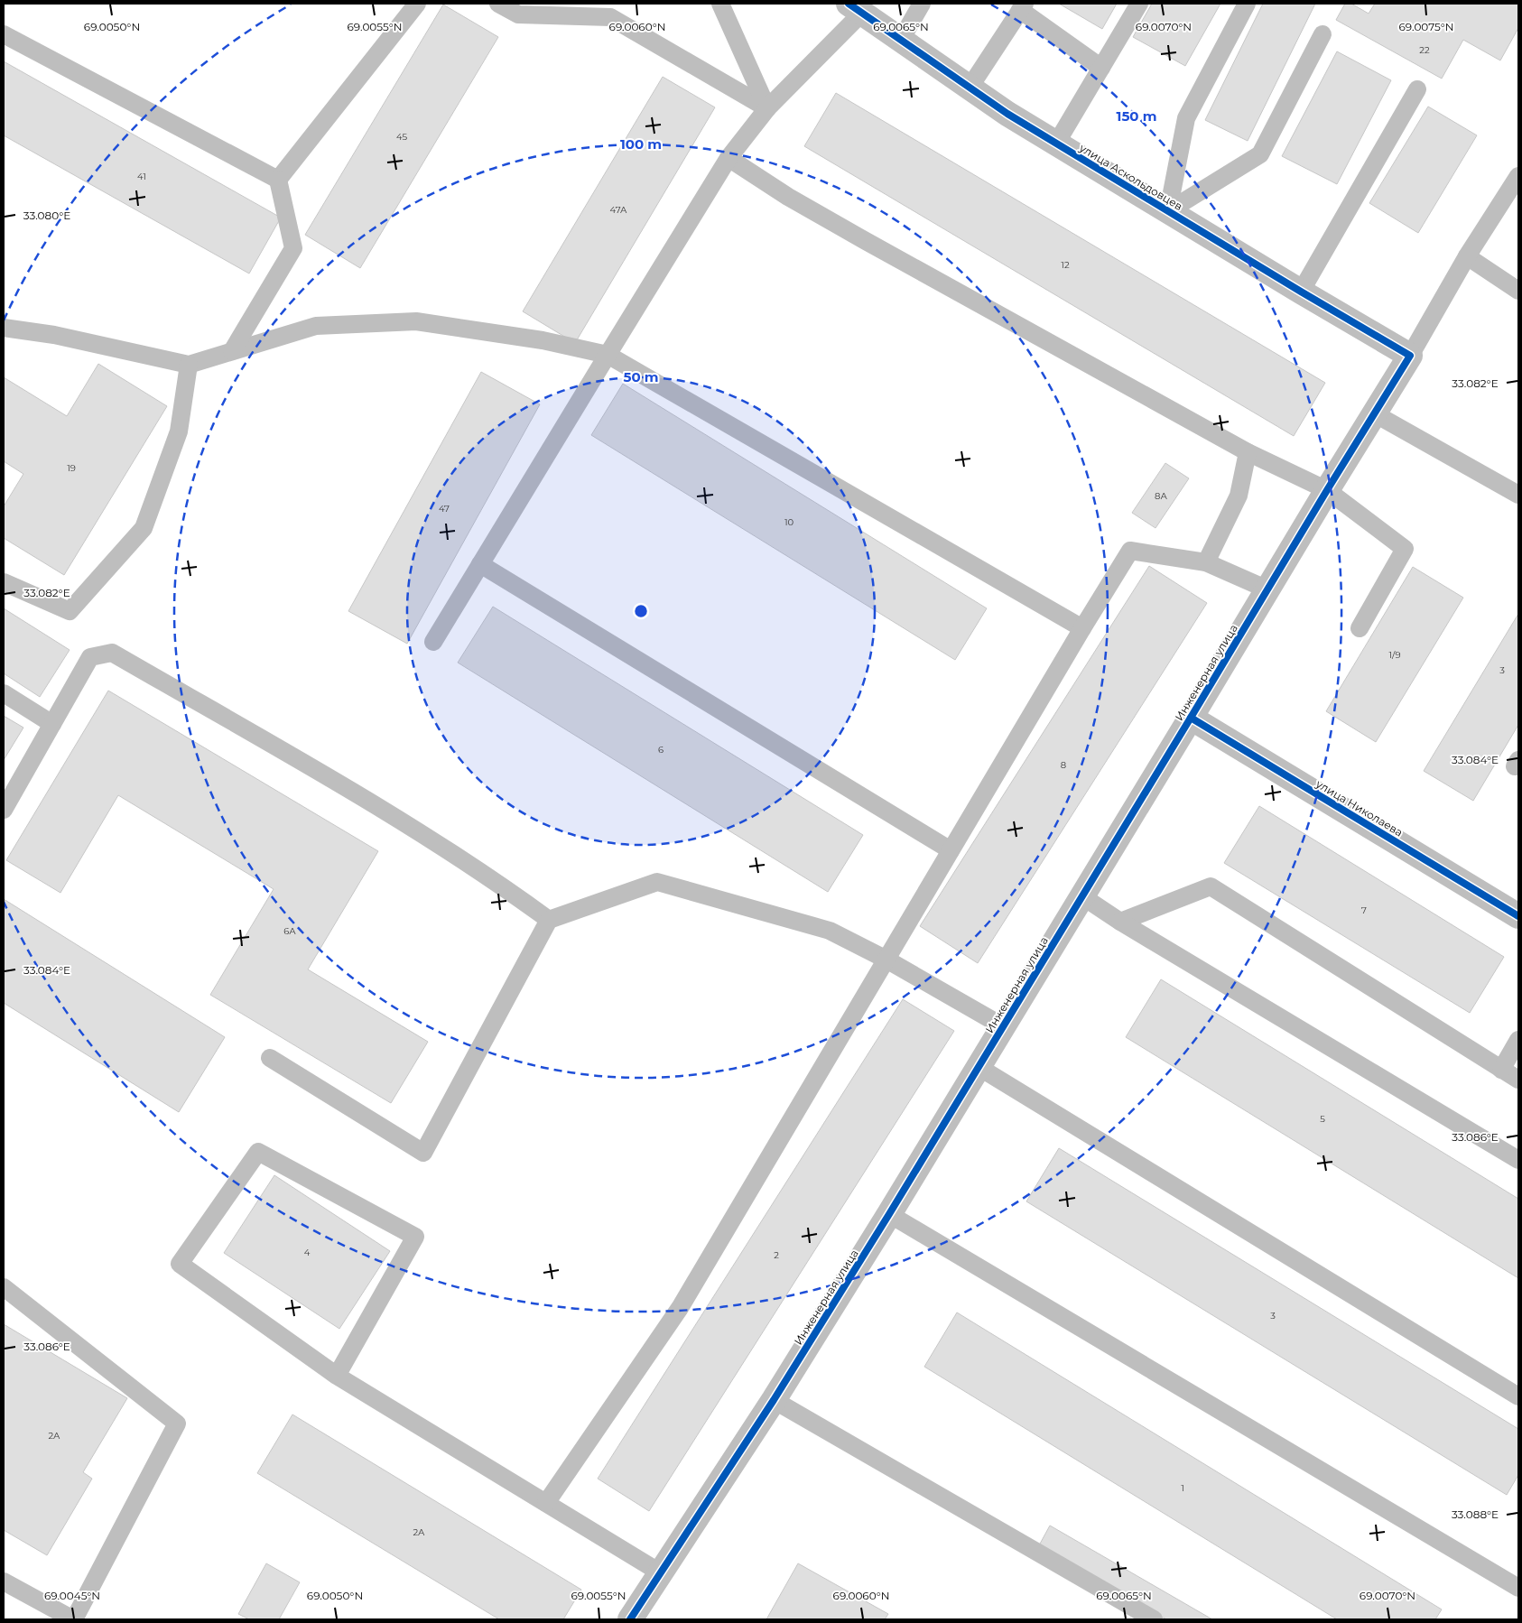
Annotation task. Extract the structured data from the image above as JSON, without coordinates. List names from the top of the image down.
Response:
{
  "streets": {
    "street": ["улица Аскольдовцев", "Инженерная улица", "улица Николаева"]
  },
  "crossings": [
    ["улица Аскольдовцев", "Инженерная улица"],
    ["Инженерная улица", "улица Николаева"]
  ],
  "house_numbers": [
    "22",
    "45",
    "41",
    "47А",
    "12",
    "19",
    "8А",
    "47",
    "10",
    "1/9",
    "3",
    "6",
    "8",
    "7",
    "6А",
    "5",
    "4",
    "2",
    "3",
    "2А",
    "1",
    "2А"
  ],
  "coordinates": [
    "69.0050°N",
    "69.0055°N",
    "69.0060°N",
    "69.0065°N",
    "69.0070°N",
    "69.0075°N",
    "33.080°E",
    "33.082°E",
    "33.084°E",
    "33.086°E",
    "33.088°E",
    "69.0045°N"
  ],
  "rings": ["150 m", "100 m", "50 m"]
}
